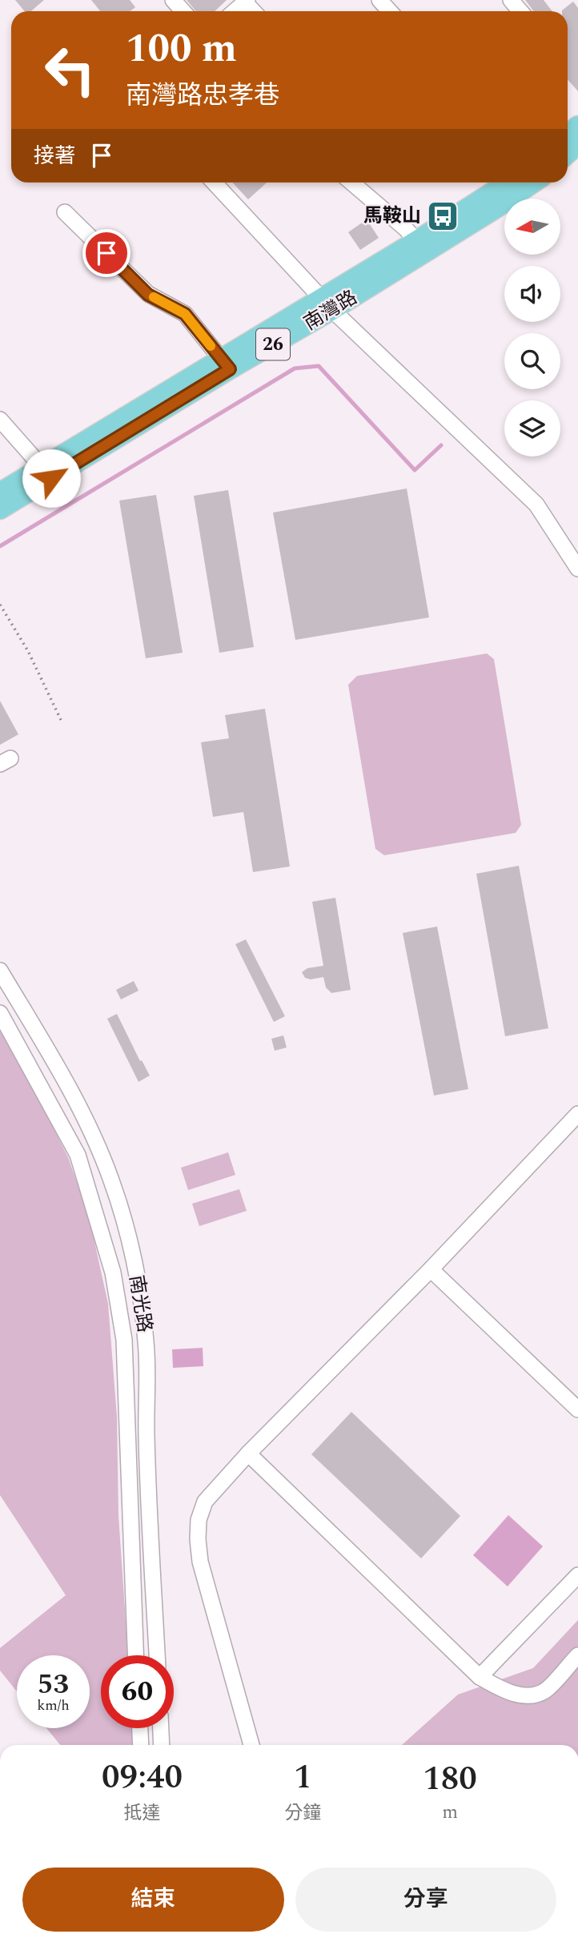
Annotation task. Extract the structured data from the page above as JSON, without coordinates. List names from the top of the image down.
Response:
{
  "streets": {
    "main road": ["南灣路", "26"],
    "street": ["南光路"]
  },
  "places": {
    "bus stop": ["馬鞍山"]
  },
  "north": "left",
  "page": {
    "turn": ["100 m", "南灣路忠孝巷"],
    "then": "接著",
    "speed": "53 km/h",
    "limit": "60",
    "eta": [
      "09:40",
      "抵達",
      "1",
      "分鐘",
      "180",
      "m"
    ],
    "buttons": ["結束", "分享"]
  }
}
